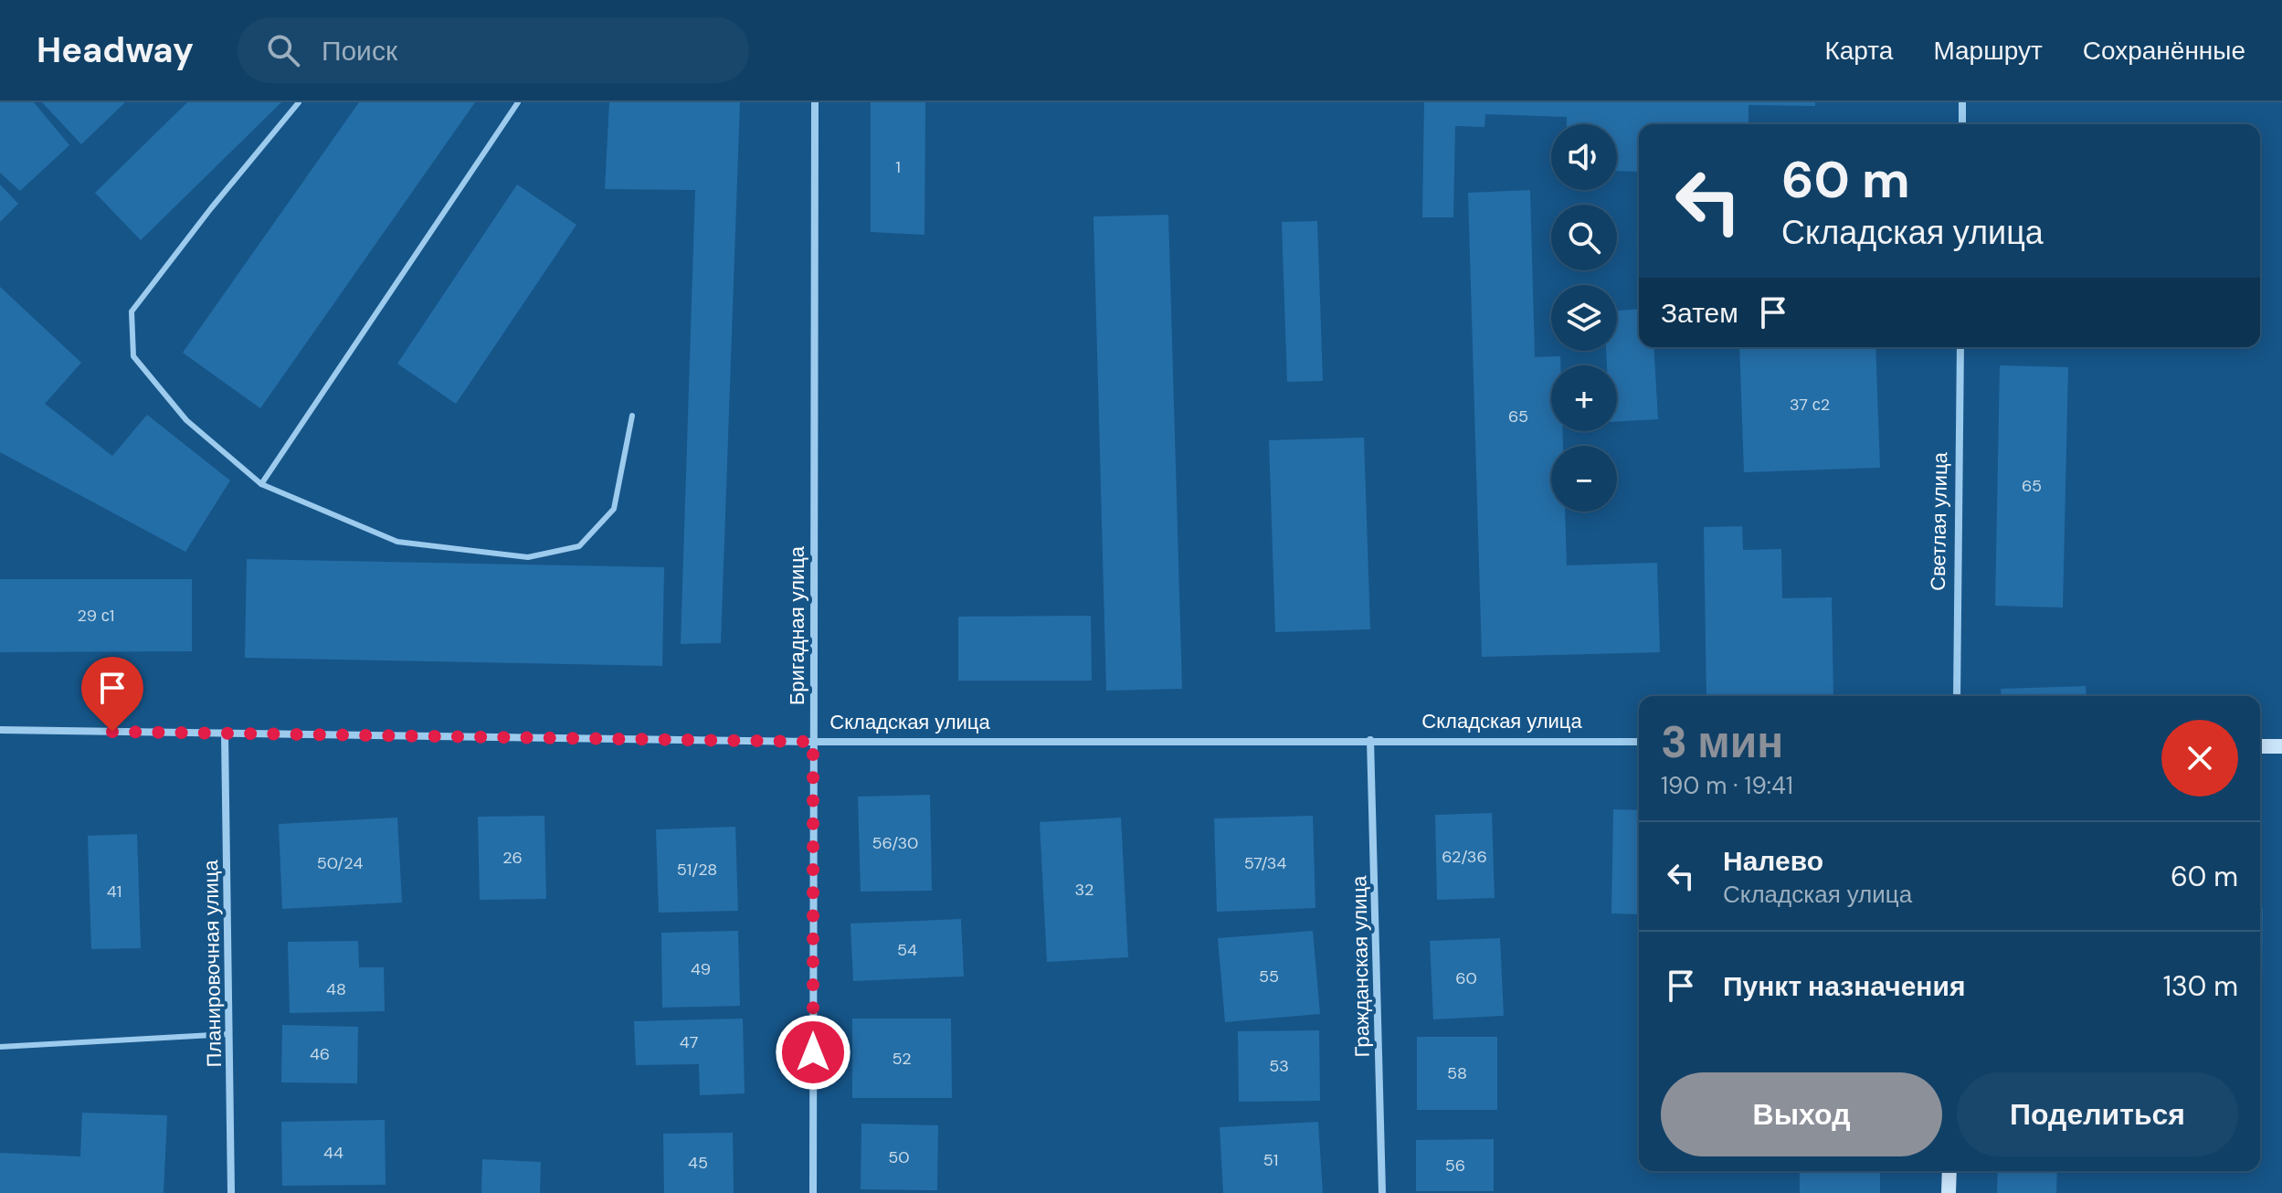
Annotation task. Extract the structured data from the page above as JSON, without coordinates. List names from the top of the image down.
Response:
{
  "streets": {
    "street": [
      "Светлая улица",
      "Бригадная улица",
      "Складская улица",
      "Планировочная улица",
      "Гражданская улица"
    ]
  },
  "crossings": [
    ["Бригадная улица", "Складская улица"],
    ["Складская улица", "Планировочная улица"],
    ["Складская улица", "Гражданская улица"]
  ],
  "house_numbers": [
    "1",
    "37 с2",
    "65",
    "65",
    "29 с1",
    "56/30",
    "62/36",
    "26",
    "50/24",
    "57/34",
    "51/28",
    "32",
    "41",
    "54",
    "49",
    "55",
    "60",
    "48",
    "47",
    "46",
    "52",
    "53",
    "58",
    "44",
    "50",
    "51",
    "45",
    "56"
  ],
  "page": {
    "header": "Headway",
    "search": "Поиск",
    "nav": ["Карта", "Маршрут", "Сохранённые"],
    "map_buttons": ["+", "−"],
    "turn": ["60 m", "Складская улица"],
    "then": "Затем",
    "heading": ["3 мин", "190 m · 19:41"],
    "list": [
      {
        "name": "Налево",
        "note": "Складская улица",
        "value": "60 m"
      },
      {
        "name": "Пункт назначения",
        "value": "130 m"
      }
    ],
    "buttons": ["Выход", "Поделиться"]
  }
}
